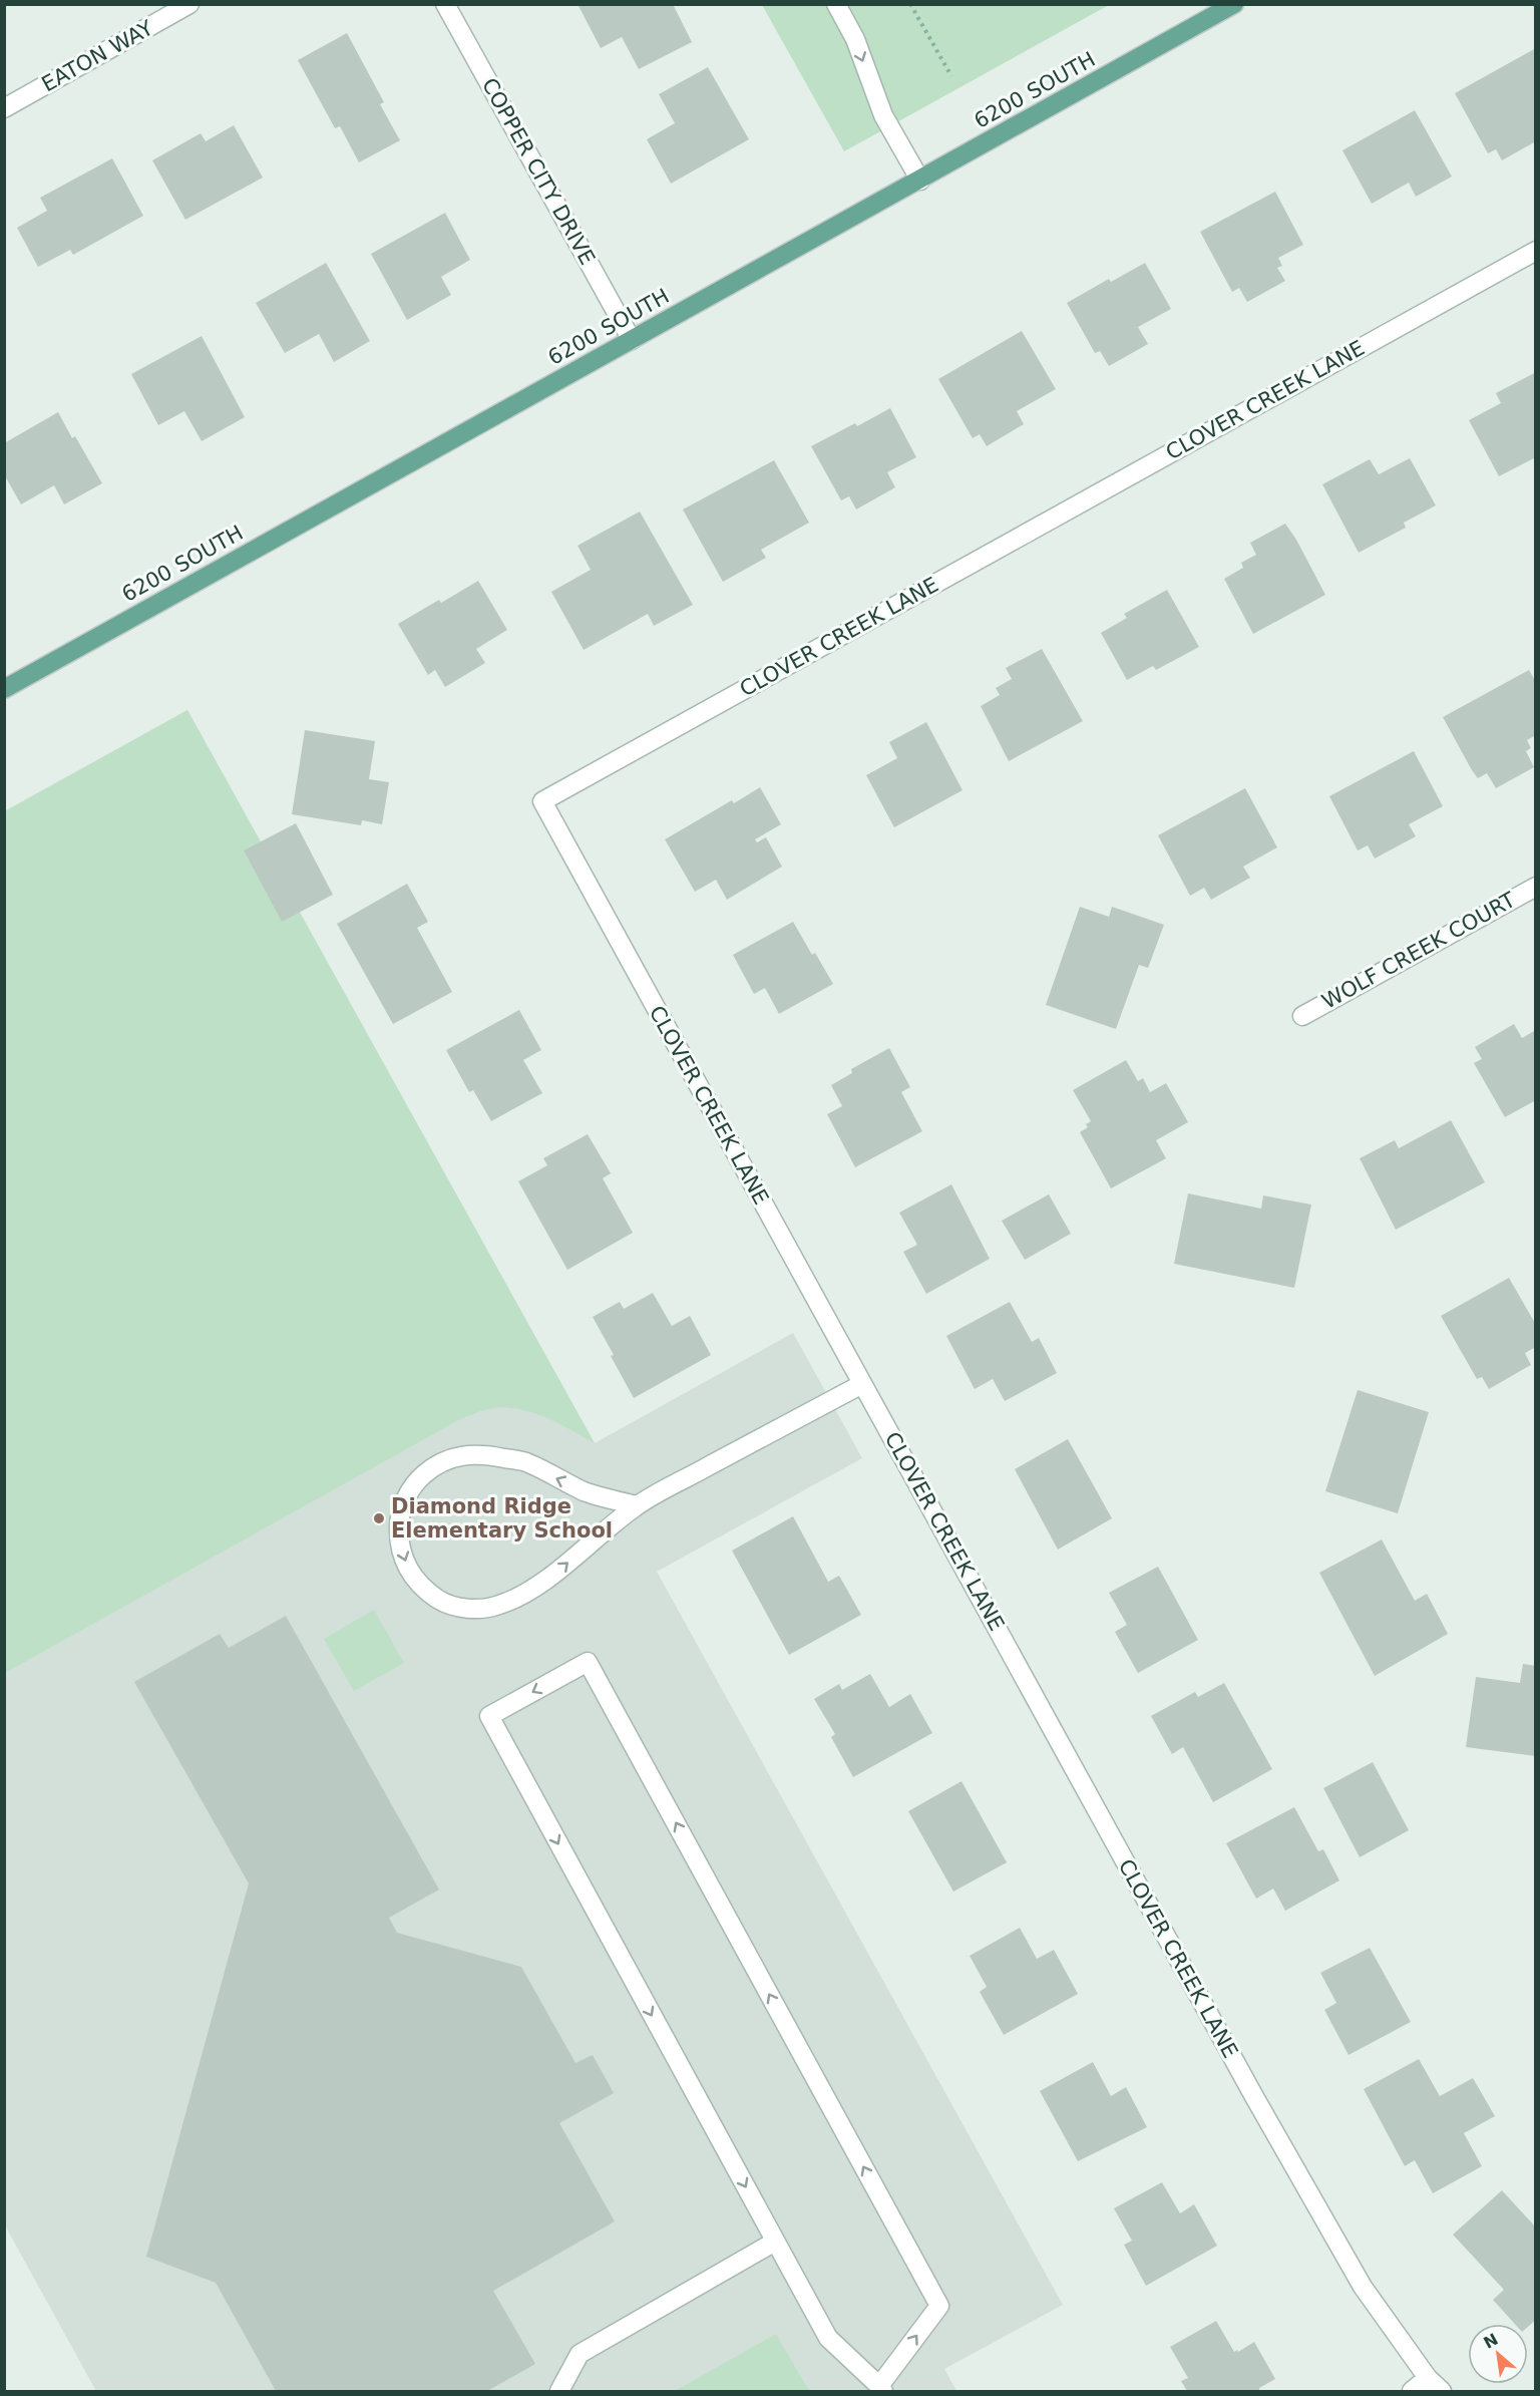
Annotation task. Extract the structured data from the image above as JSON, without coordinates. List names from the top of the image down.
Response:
{
  "streets": {
    "main road": ["6200 SOUTH"],
    "street": [
      "EATON WAY",
      "COPPER CITY DRIVE",
      "CLOVER CREEK LANE",
      "WOLF CREEK COURT"
    ]
  },
  "crossings": [
    ["6200 SOUTH", "COPPER CITY DRIVE"]
  ],
  "places": ["Diamond Ridge Elementary School"],
  "north": "top left"
}
